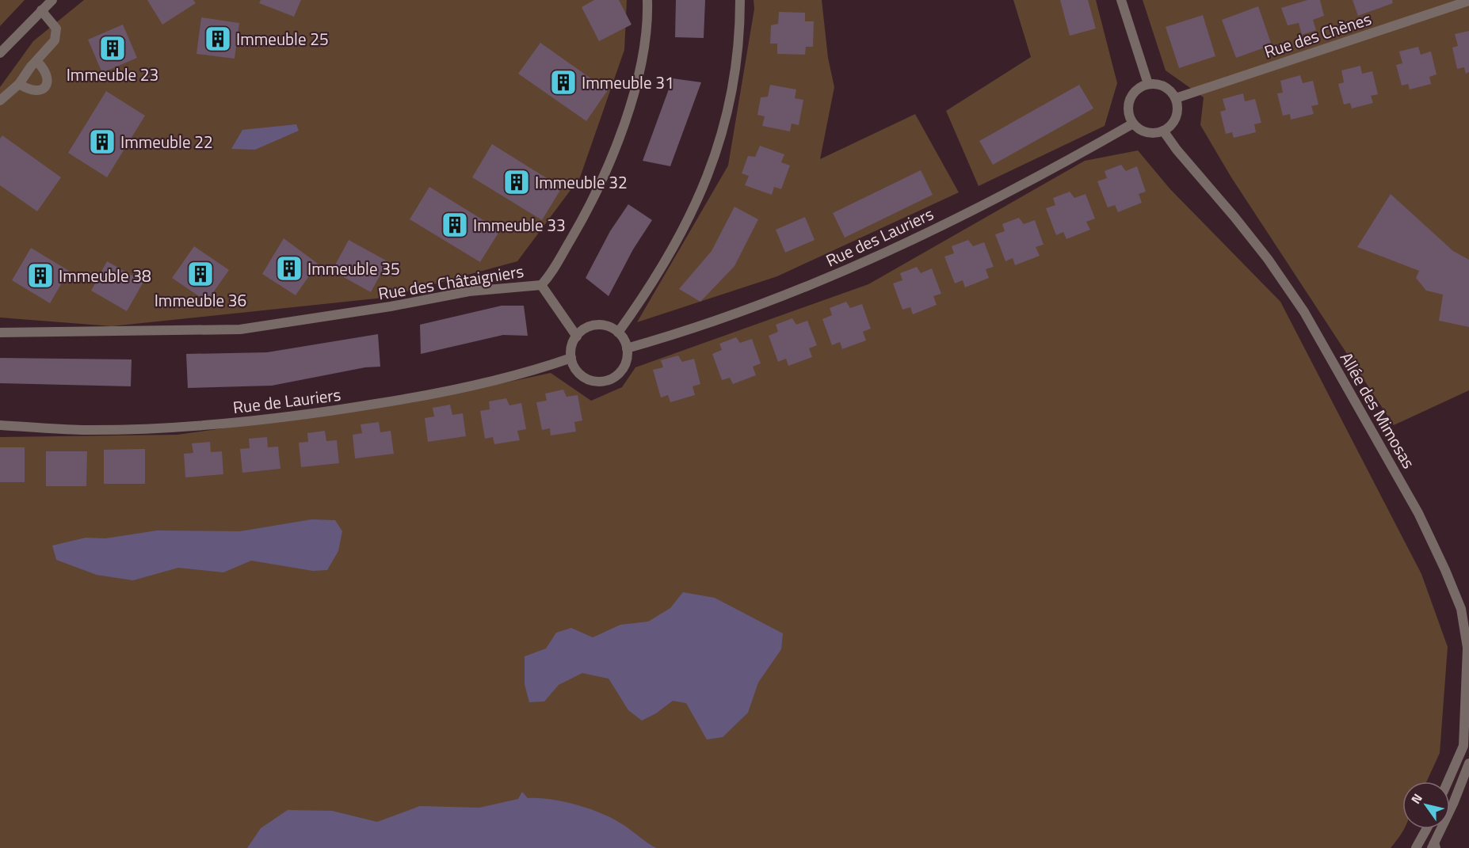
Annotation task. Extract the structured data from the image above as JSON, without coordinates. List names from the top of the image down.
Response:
{
  "streets": {
    "street": [
      "Rue des Chènes",
      "Rue des Lauriers",
      "Rue des Châtaigniers",
      "Rue de Lauriers",
      "Allée des Mimosas"
    ]
  },
  "crossings": [
    ["Rue des Chènes", "Rue des Lauriers"],
    ["Rue des Chènes", "Allée des Mimosas"],
    ["Rue des Lauriers", "Rue de Lauriers"],
    ["Rue des Lauriers", "Allée des Mimosas"]
  ],
  "places": {
    "building": [
      "Immeuble 25",
      "Immeuble 23",
      "Immeuble 31",
      "Immeuble 22",
      "Immeuble 32",
      "Immeuble 33",
      "Immeuble 35",
      "Immeuble 36",
      "Immeuble 38"
    ]
  },
  "north": "top left"
}
